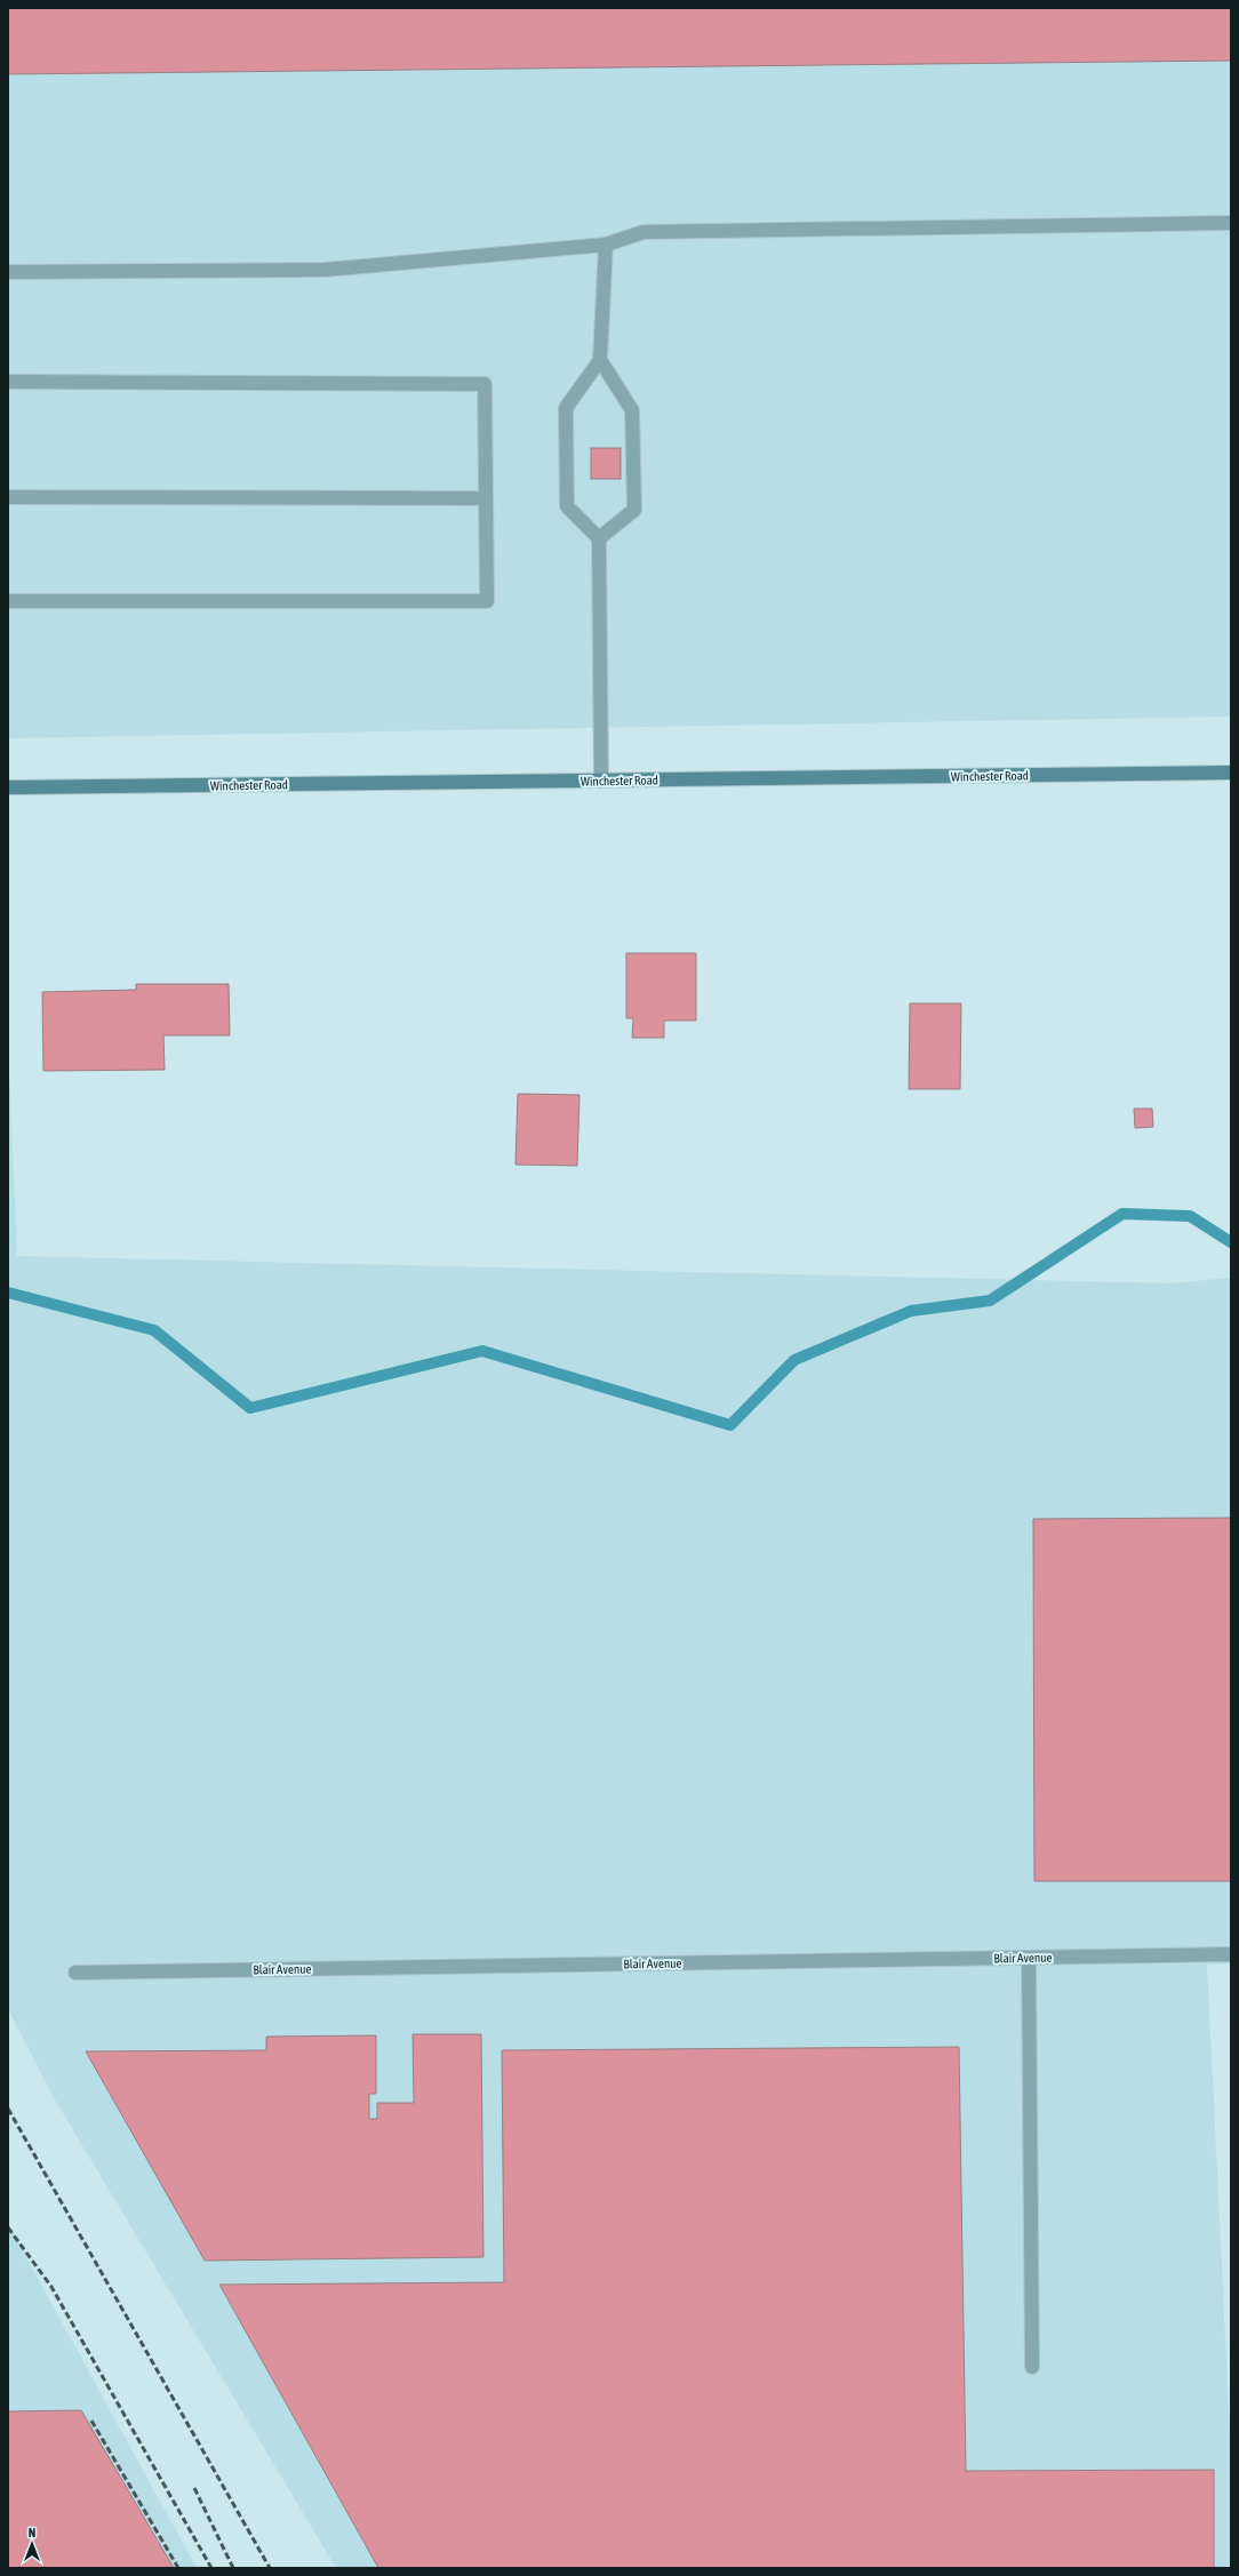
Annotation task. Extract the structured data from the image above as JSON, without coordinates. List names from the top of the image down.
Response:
{
  "streets": {
    "main road": ["Winchester Road"],
    "street": ["Blair Avenue"]
  },
  "north": "top"
}
